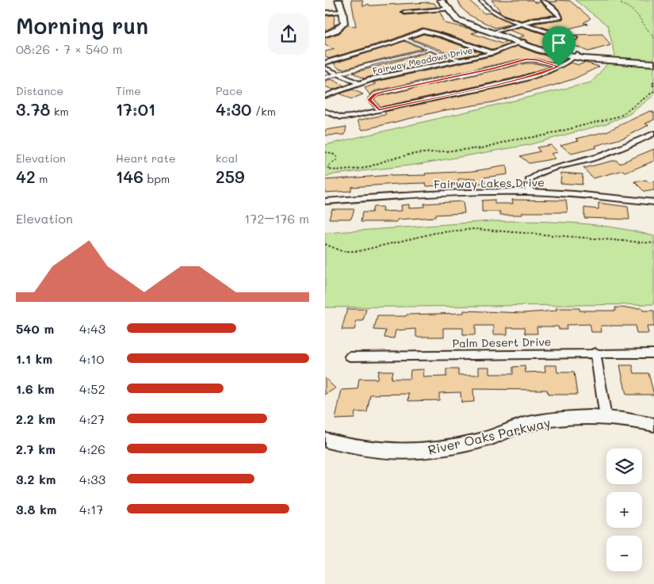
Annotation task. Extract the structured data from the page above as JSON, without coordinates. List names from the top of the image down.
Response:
{
  "streets": {
    "street": [
      "Fairway Meadows Drive",
      "Fairway Lakes Drive",
      "Palm Desert Drive",
      "River Oaks Parkway"
    ]
  },
  "page": {
    "heading": ["Morning run", "08:26 · 7 × 540 m"],
    "stats": [
      ["Distance", "3.78 km"],
      ["Time", "17:01"],
      ["Pace", "4:30 /km"],
      ["Elevation", "42 m"],
      ["Heart rate", "146 bpm"],
      ["kcal", "259"]
    ],
    "chart": ["Elevation", "172–176 m"],
    "list": [
      {
        "name": "540 m",
        "note": "4:43"
      },
      {
        "name": "1.1 km",
        "note": "4:10"
      },
      {
        "name": "1.6 km",
        "note": "4:52"
      },
      {
        "name": "2.2 km",
        "note": "4:27"
      },
      {
        "name": "2.7 km",
        "note": "4:26"
      },
      {
        "name": "3.2 km",
        "note": "4:33"
      },
      {
        "name": "3.8 km",
        "note": "4:17"
      }
    ],
    "map_buttons": ["+", "−"]
  }
}
